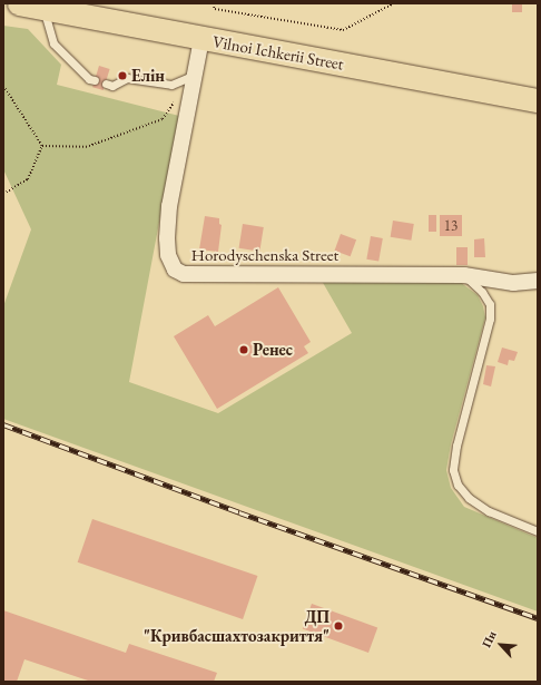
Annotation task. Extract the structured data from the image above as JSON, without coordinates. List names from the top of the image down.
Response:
{
  "streets": {
    "main road": ["Vilnoi Ichkerii Street"],
    "street": ["Horodyschenska Street"]
  },
  "crossings": [
    ["Vilnoi Ichkerii Street", "Horodyschenska Street"]
  ],
  "places": ["Елін", "Ренес", "ДП \"Кривбасшахтозакриття\""],
  "house_numbers": ["13"],
  "north": "top left"
}
